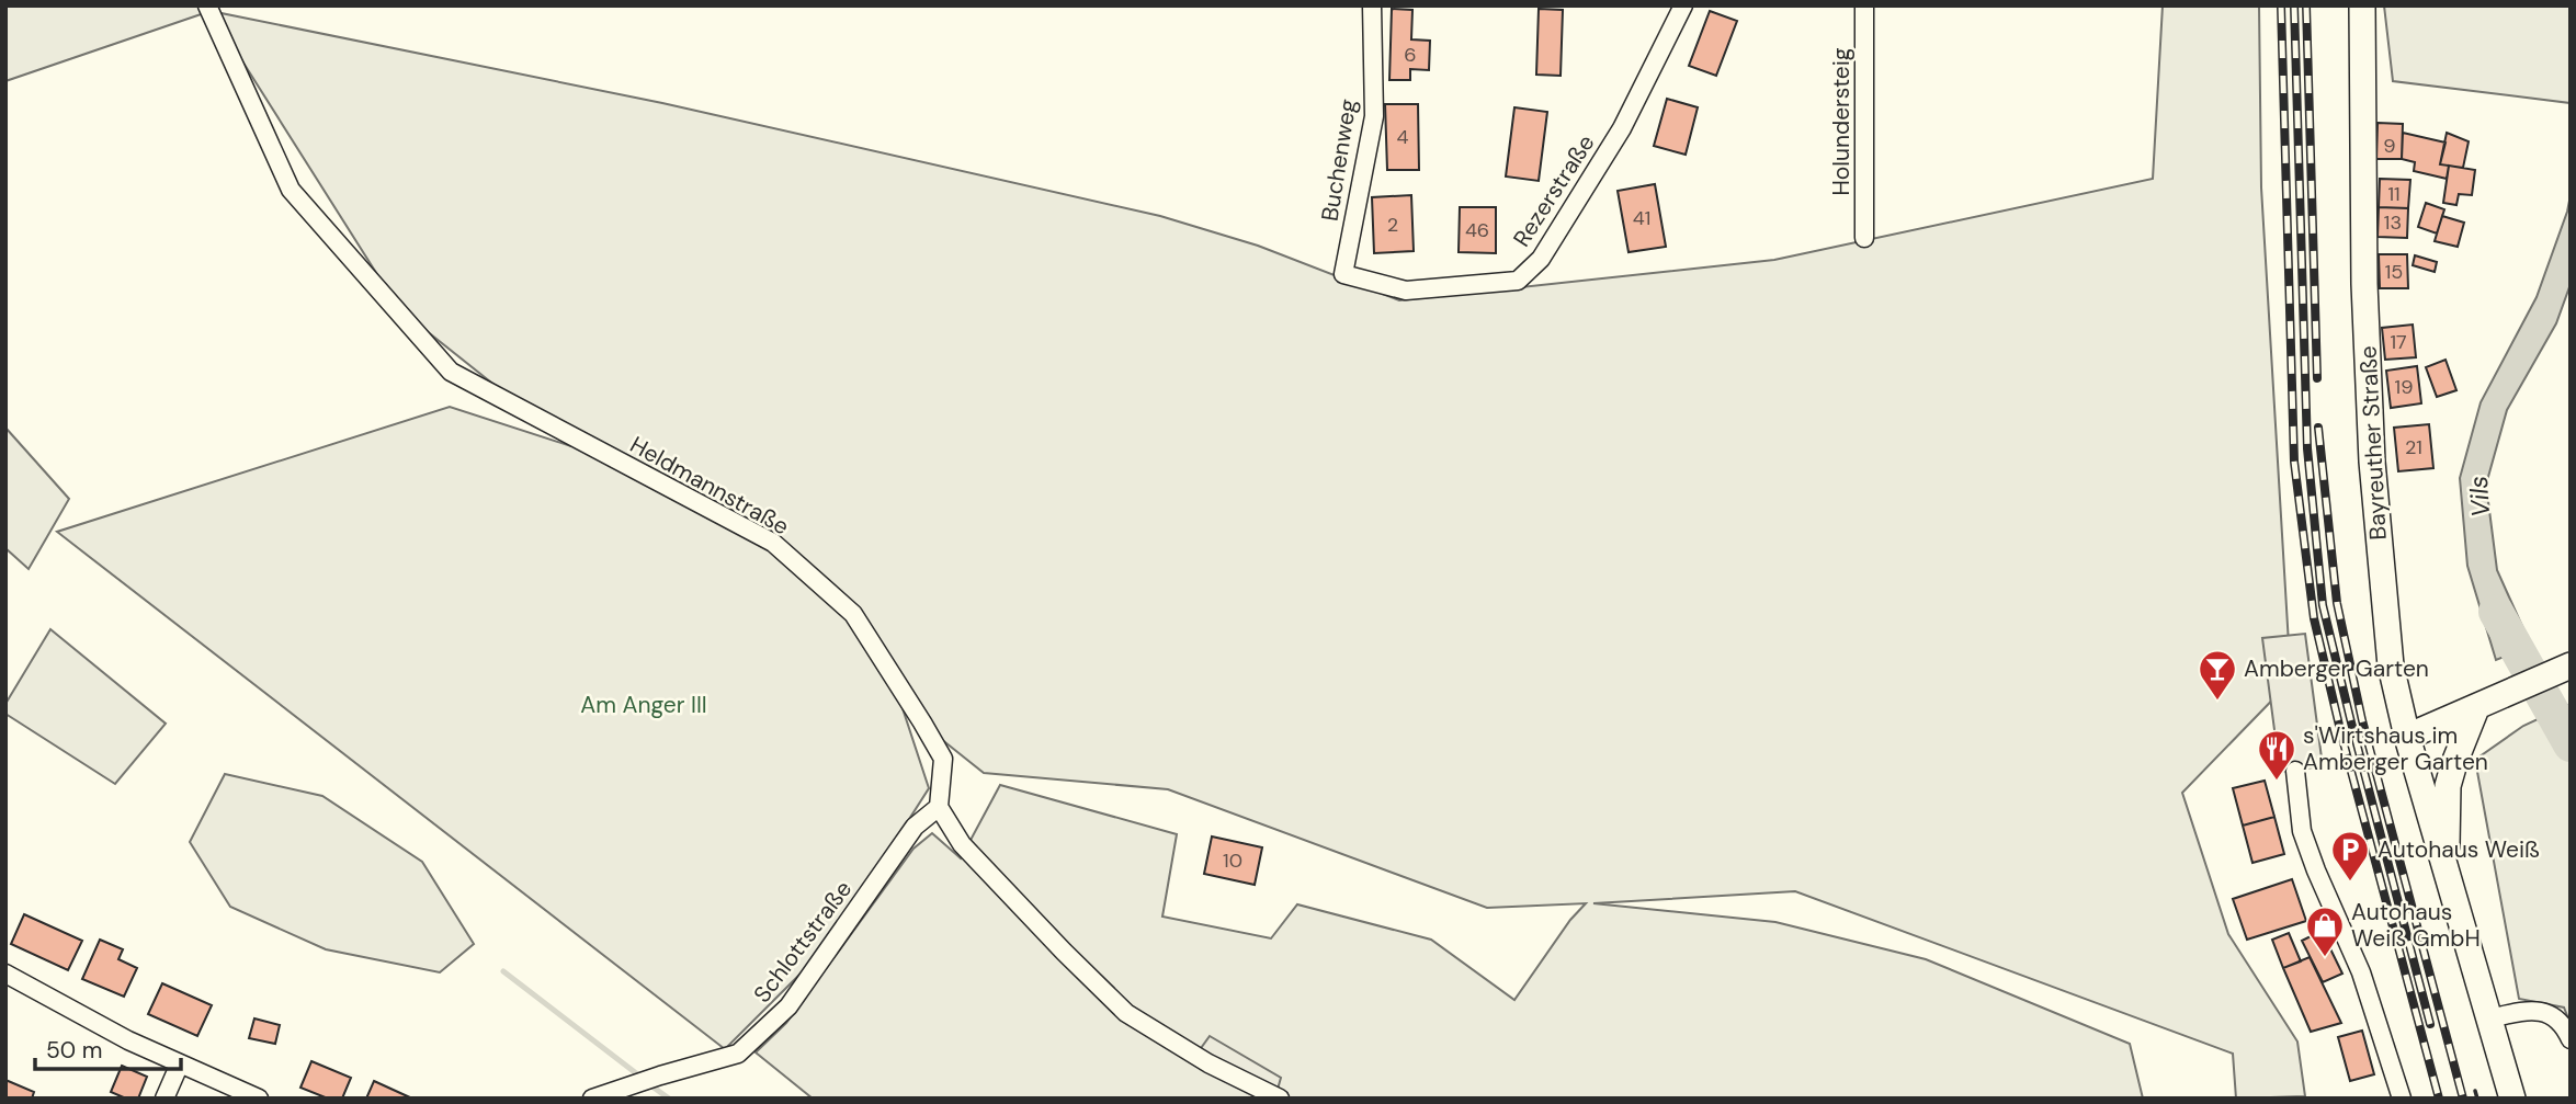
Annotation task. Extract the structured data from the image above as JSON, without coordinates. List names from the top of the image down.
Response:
{
  "streets": {
    "main road": ["Bayreuther Straße"],
    "street": [
      "Holundersteig",
      "Buchenweg",
      "Rezerstraße",
      "Heldmannstraße",
      "Schlottstraße"
    ]
  },
  "crossings": [
    ["Buchenweg", "Rezerstraße"],
    ["Heldmannstraße", "Schlottstraße"]
  ],
  "water": ["Vils"],
  "parks": ["Am Anger III"],
  "places": {
    "bar": ["Amberger Garten"],
    "restaurant": ["s'Wirtshaus im Amberger Garten"],
    "parking": ["Autohaus Weiß"],
    "shop": ["Autohaus Weiß GmbH"]
  },
  "house_numbers": [
    "6",
    "4",
    "9",
    "11",
    "41",
    "13",
    "2",
    "46",
    "15",
    "17",
    "19",
    "21",
    "10"
  ],
  "scale_bar": "50 m"
}
